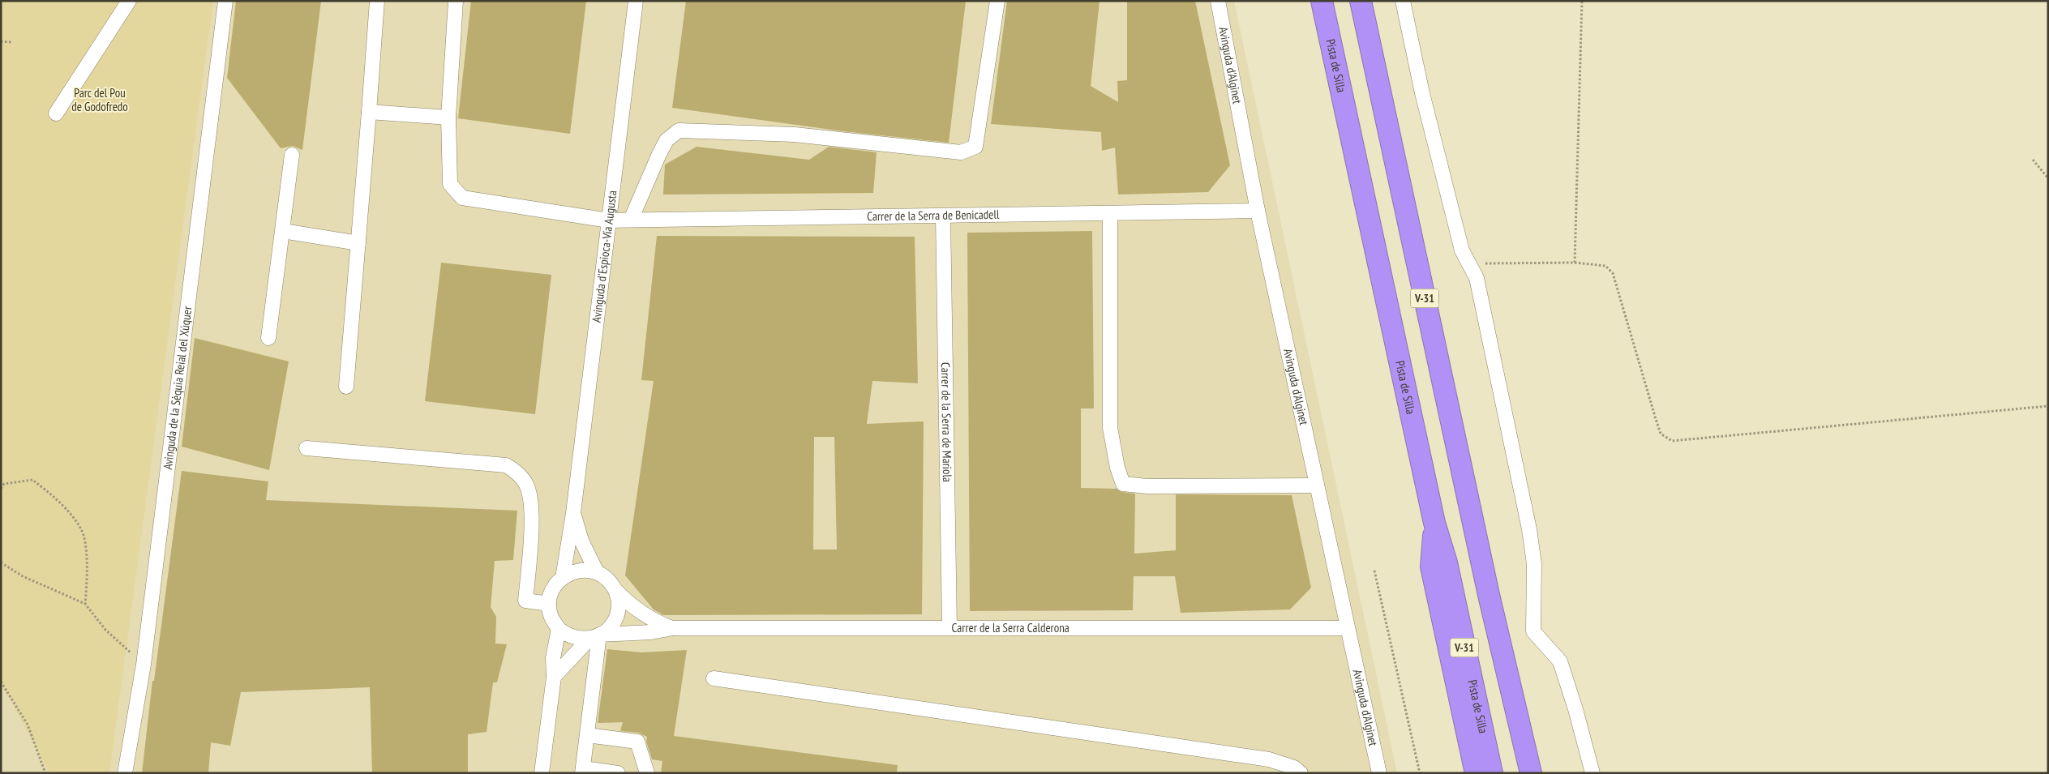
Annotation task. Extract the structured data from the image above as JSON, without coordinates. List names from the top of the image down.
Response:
{
  "streets": {
    "highway": ["Pista de Silla", "V-31"],
    "street": [
      "Avinguda d'Alginet",
      "Carrer de la Serra de Benicadell",
      "Avinguda d'Espioca-Vía Augusta",
      "Avinguda de la Sèquia Reial del Xúquer",
      "Carrer de la Serra de Mariola",
      "Carrer de la Serra Calderona"
    ]
  },
  "crossings": [
    ["Avinguda d'Alginet", "Carrer de la Serra de Benicadell"],
    ["Avinguda d'Alginet", "Carrer de la Serra Calderona"],
    ["Carrer de la Serra de Benicadell", "Avinguda d'Espioca-Vía Augusta"],
    ["Carrer de la Serra de Benicadell", "Carrer de la Serra de Mariola"],
    ["Avinguda d'Espioca-Vía Augusta", "Carrer de la Serra Calderona"],
    ["Carrer de la Serra de Mariola", "Carrer de la Serra Calderona"]
  ],
  "parks": ["Parc del Pou de Godofredo"]
}
